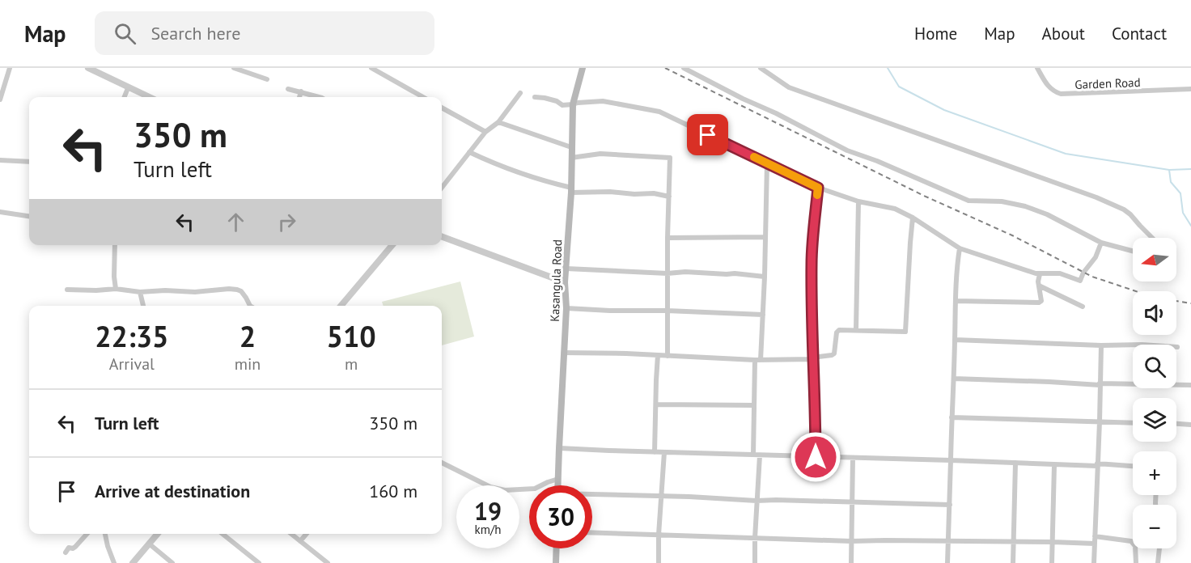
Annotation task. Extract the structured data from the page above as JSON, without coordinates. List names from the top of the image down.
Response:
{
  "streets": {
    "main road": ["Kasangula Road"],
    "street": ["Garden Road"]
  },
  "north": "left",
  "page": {
    "header": "Map",
    "search": "Search here",
    "nav": [
      "Home",
      "Map",
      "About",
      "Contact"
    ],
    "turn": ["350 m", "Turn left"],
    "map_buttons": ["+", "−"],
    "eta": [
      "22:35",
      "Arrival",
      "2",
      "min",
      "510",
      "m"
    ],
    "list": [
      {
        "name": "Turn left",
        "value": "350 m"
      },
      {
        "name": "Arrive at destination",
        "value": "160 m"
      }
    ],
    "speed": "19 km/h",
    "limit": "30"
  }
}
